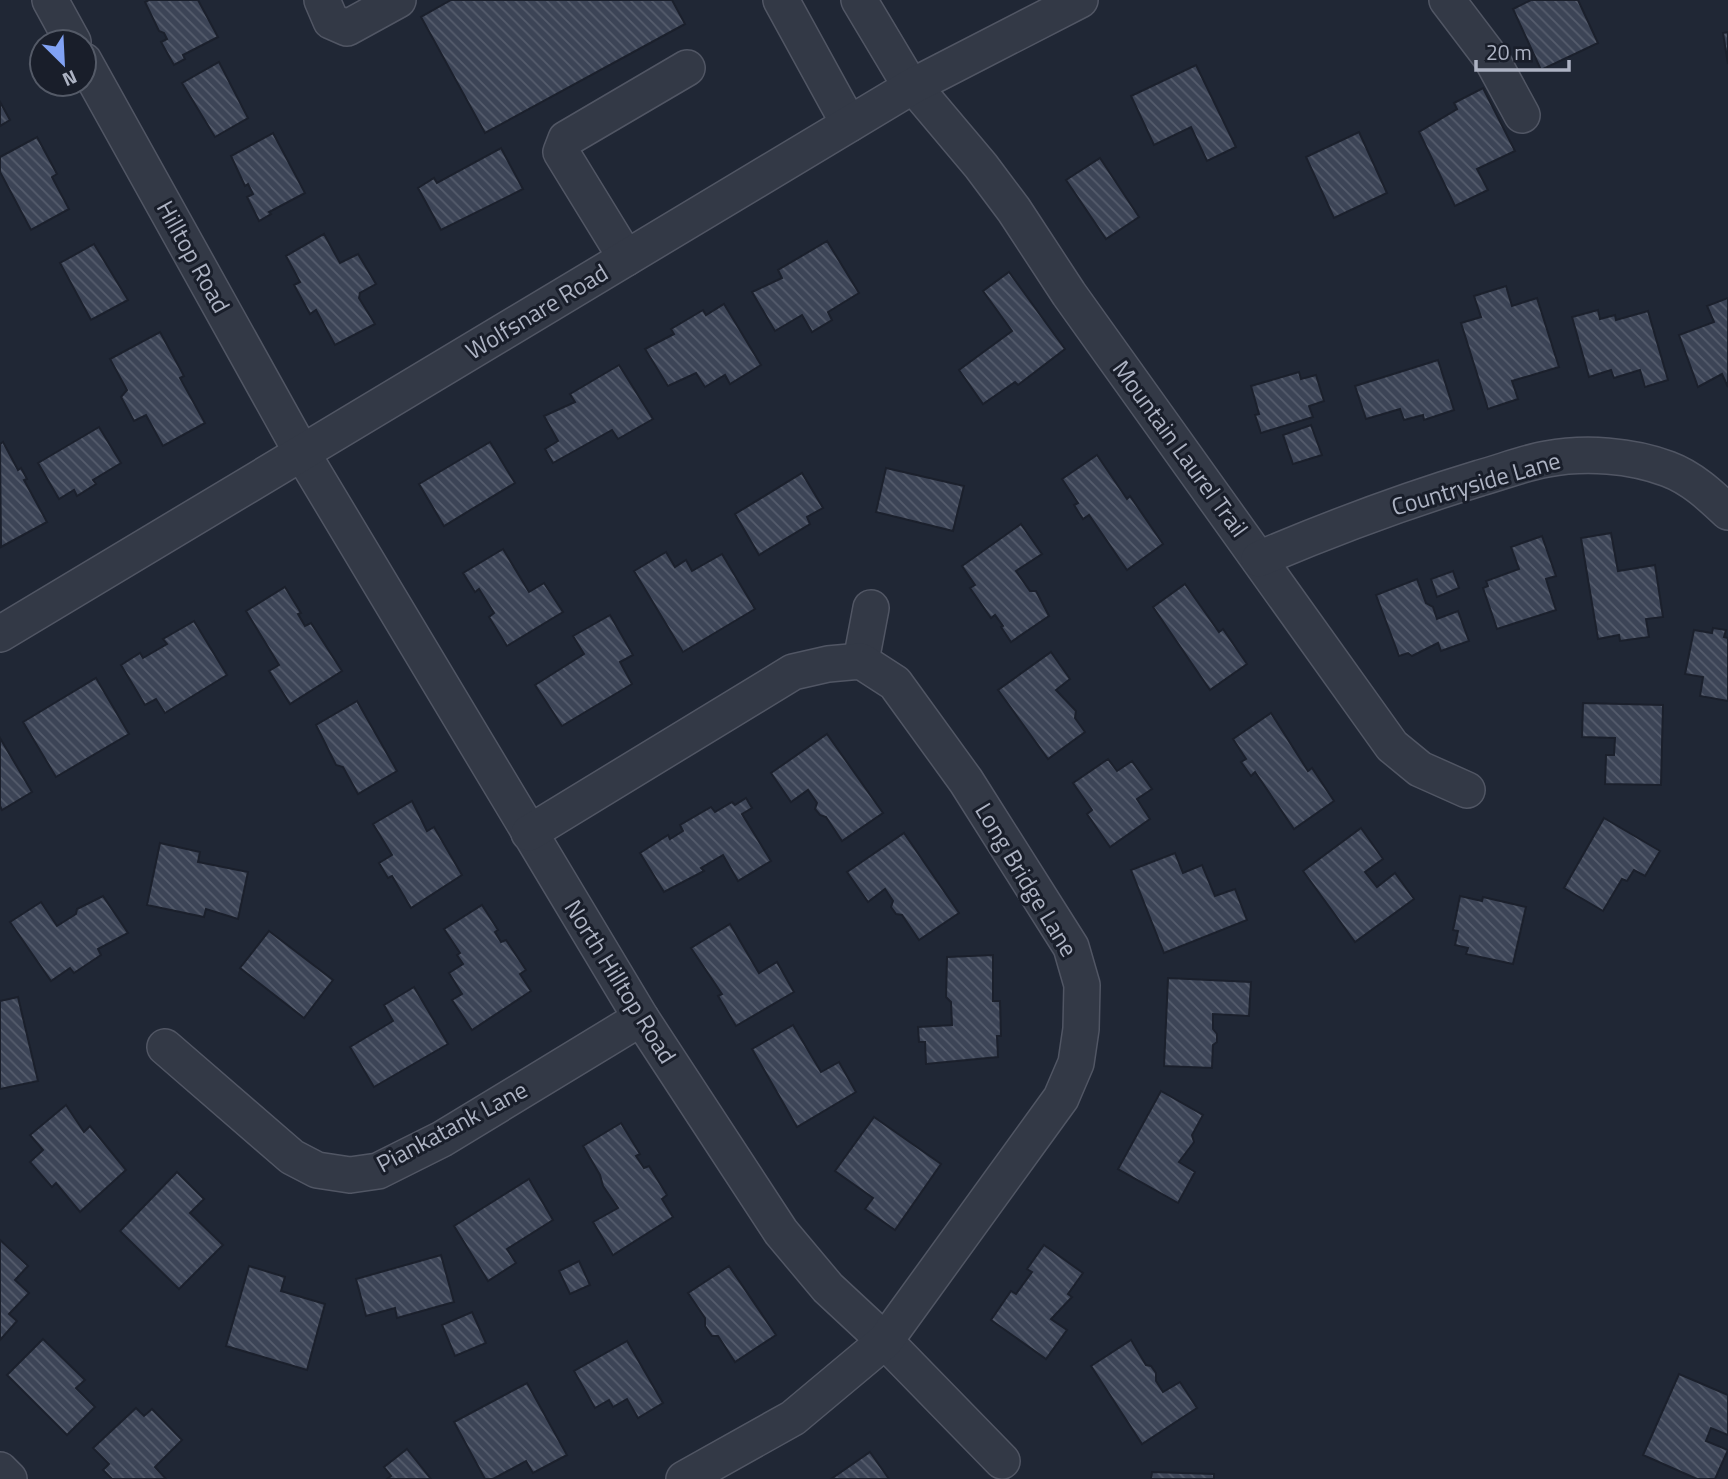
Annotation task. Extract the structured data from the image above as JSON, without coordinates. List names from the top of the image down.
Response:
{
  "streets": {
    "street": [
      "Hilltop Road",
      "Wolfsnare Road",
      "Mountain Laurel Trail",
      "Countryside Lane",
      "Long Bridge Lane",
      "North Hilltop Road",
      "Piankatank Lane"
    ]
  },
  "crossings": [
    ["Hilltop Road", "Wolfsnare Road"],
    ["Hilltop Road", "North Hilltop Road"],
    ["Wolfsnare Road", "Mountain Laurel Trail"],
    ["Wolfsnare Road", "North Hilltop Road"],
    ["Mountain Laurel Trail", "Countryside Lane"],
    ["Long Bridge Lane", "North Hilltop Road"],
    ["North Hilltop Road", "Piankatank Lane"]
  ],
  "scale_bar": "20 m",
  "north": "bottom right"
}
